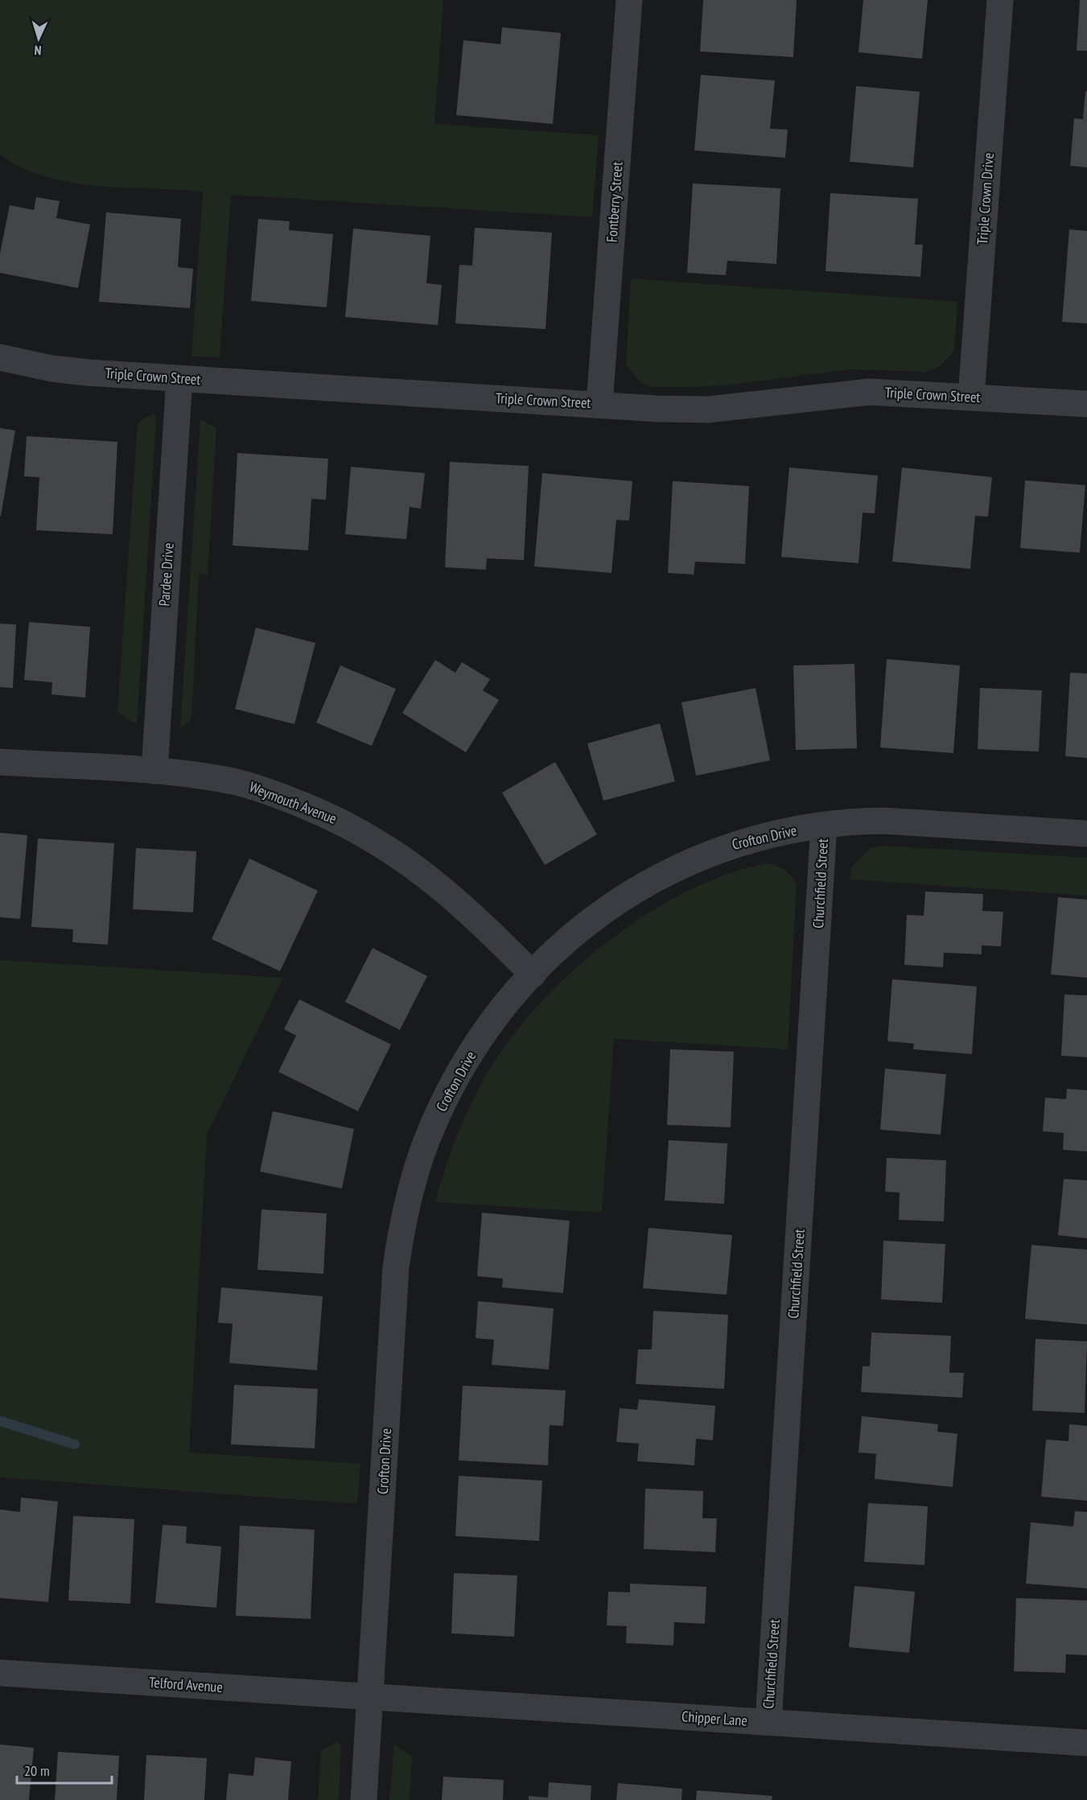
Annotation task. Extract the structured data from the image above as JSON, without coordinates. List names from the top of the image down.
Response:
{
  "streets": {
    "street": [
      "Triple Crown Drive",
      "Fontberry Street",
      "Triple Crown Street",
      "Pardee Drive",
      "Weymouth Avenue",
      "Crofton Drive",
      "Churchfield Street",
      "Telford Avenue",
      "Chipper Lane"
    ]
  },
  "crossings": [
    ["Triple Crown Drive", "Triple Crown Street"],
    ["Fontberry Street", "Triple Crown Street"],
    ["Triple Crown Street", "Pardee Drive"],
    ["Pardee Drive", "Weymouth Avenue"],
    ["Weymouth Avenue", "Crofton Drive"],
    ["Crofton Drive", "Churchfield Street"],
    ["Crofton Drive", "Telford Avenue"],
    ["Crofton Drive", "Chipper Lane"],
    ["Churchfield Street", "Chipper Lane"],
    ["Telford Avenue", "Chipper Lane"]
  ],
  "scale_bar": "20 m",
  "north": "bottom"
}
